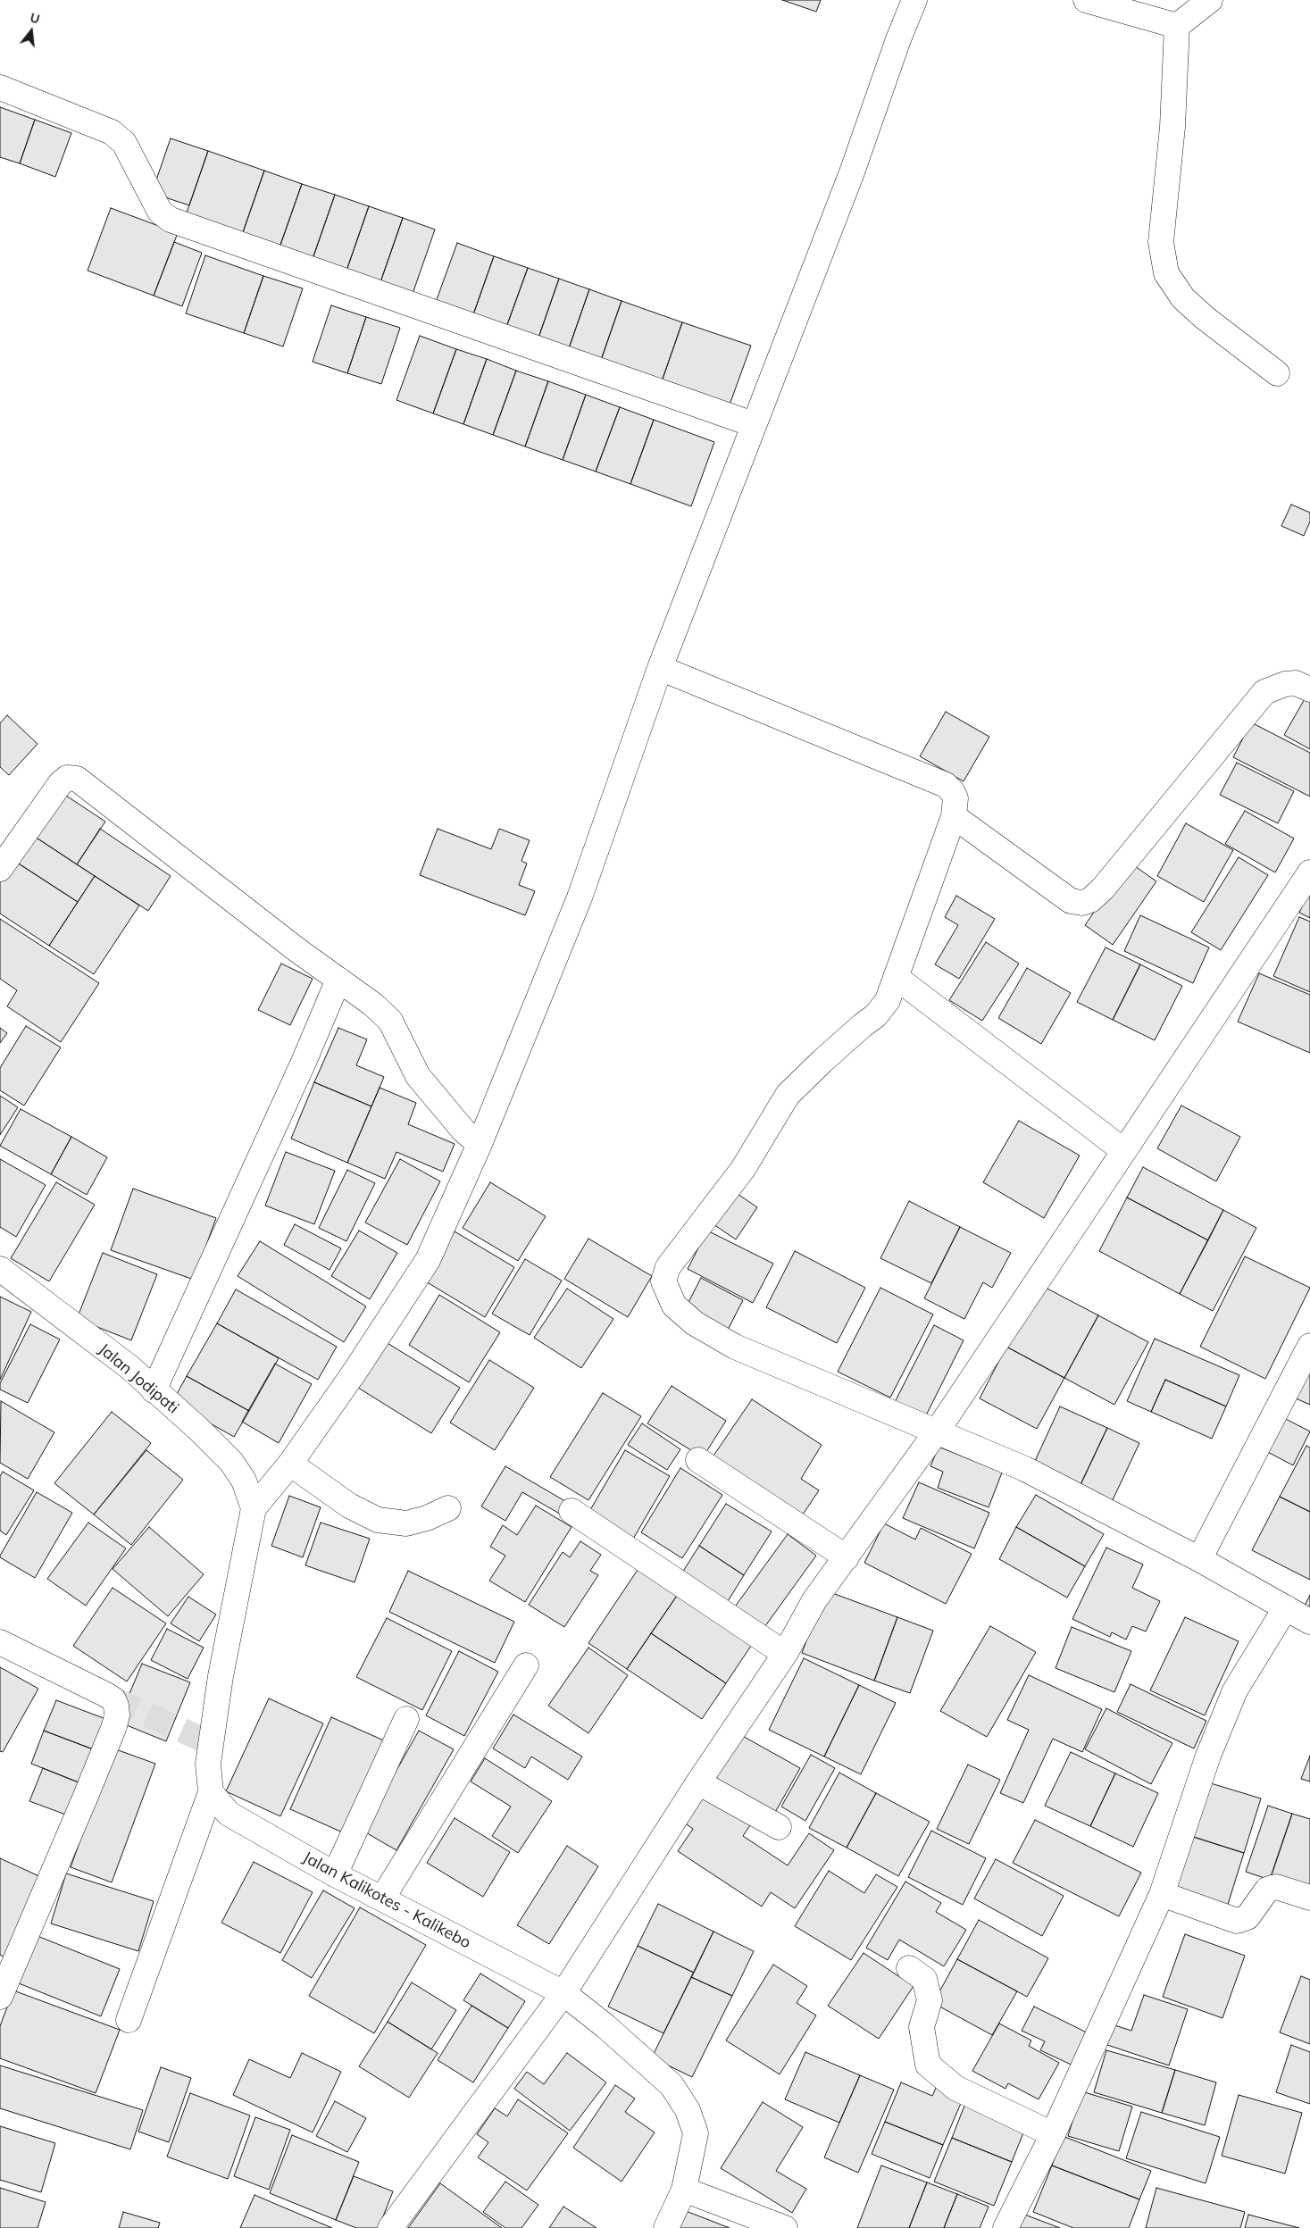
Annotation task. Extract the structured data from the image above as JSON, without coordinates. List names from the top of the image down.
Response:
{
  "streets": {
    "street": ["Jalan Jodipati", "Jalan Kalikotes - Kalikebo"]
  },
  "north": "top"
}
